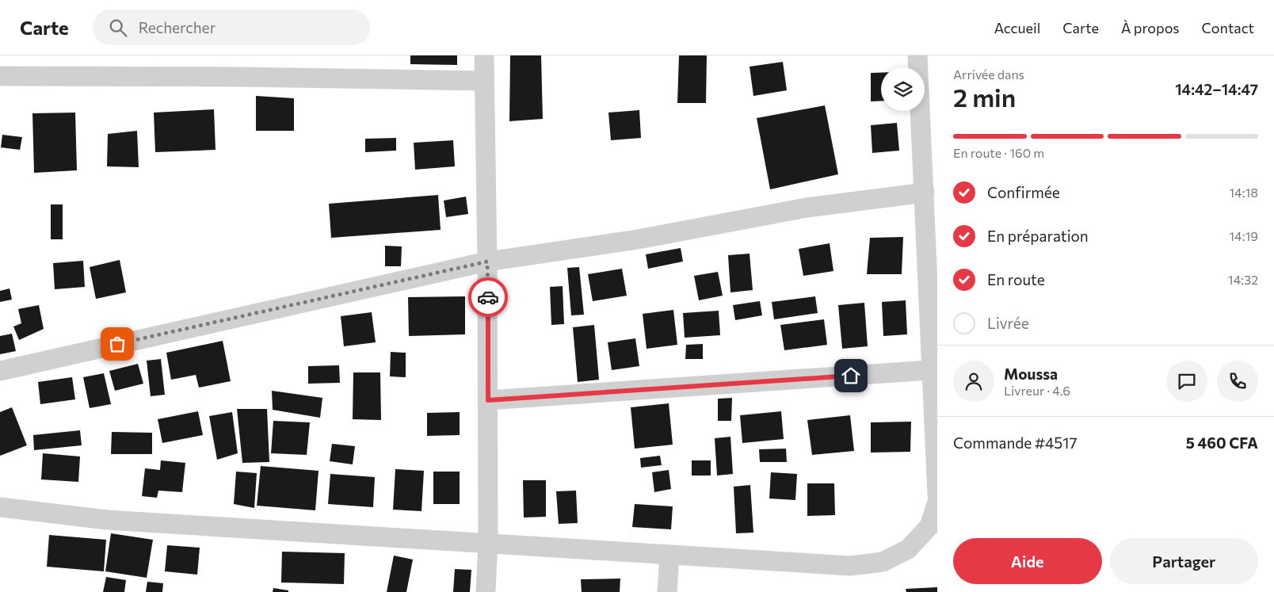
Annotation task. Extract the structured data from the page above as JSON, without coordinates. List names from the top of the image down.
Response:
{
  "page": {
    "header": "Carte",
    "search": "Rechercher",
    "nav": [
      "Accueil",
      "Carte",
      "À propos",
      "Contact"
    ],
    "heading": ["2 min", "Arrivée dans", "14:42–14:47"],
    "panel": [
      "Moussa",
      "Livreur · 4.6",
      "Commande #4517",
      "5 460 CFA"
    ],
    "bar": "En route · 160 m",
    "list": [
      ["Confirmée", "14:18"],
      ["En préparation", "14:19"],
      ["En route", "14:32"],
      "Livrée"
    ],
    "buttons": ["Aide", "Partager"]
  }
}
